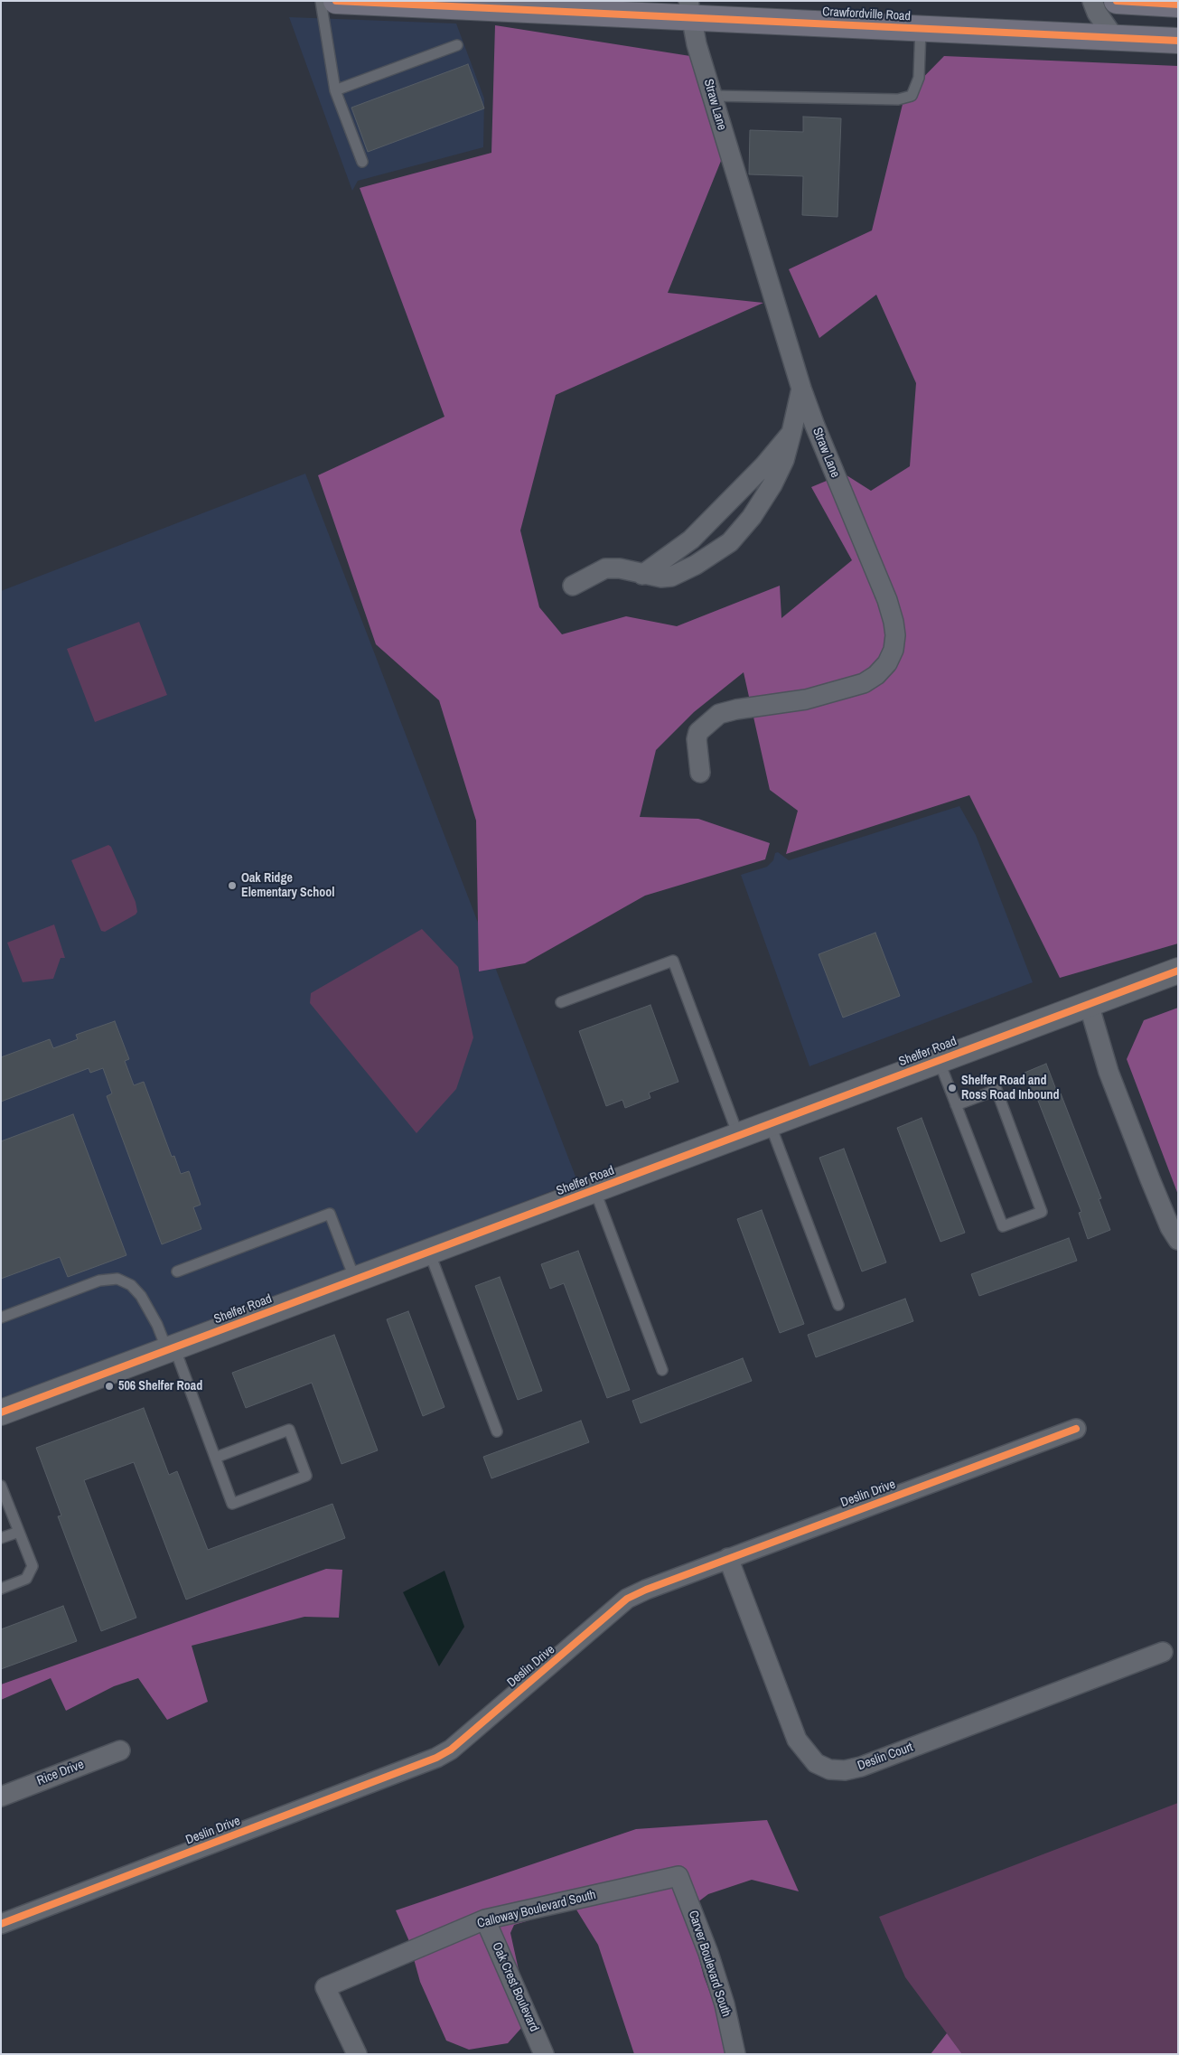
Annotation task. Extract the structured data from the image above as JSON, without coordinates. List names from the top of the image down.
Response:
{
  "streets": {
    "main road": ["Crawfordville Road"],
    "street": [
      "Straw Lane",
      "Shelfer Road",
      "Deslin Drive",
      "Deslin Court",
      "Rice Drive",
      "Calloway Boulevard South",
      "Carver Boulevard South",
      "Oak Crest Boulevard"
    ]
  },
  "crossings": [
    ["Crawfordville Road", "Straw Lane"],
    ["Deslin Drive", "Deslin Court"],
    ["Calloway Boulevard South", "Carver Boulevard South"],
    ["Calloway Boulevard South", "Oak Crest Boulevard"]
  ],
  "places": ["Oak Ridge Elementary School", "Shelfer Road and Ross Road Inbound", "506 Shelfer Road"]
}
